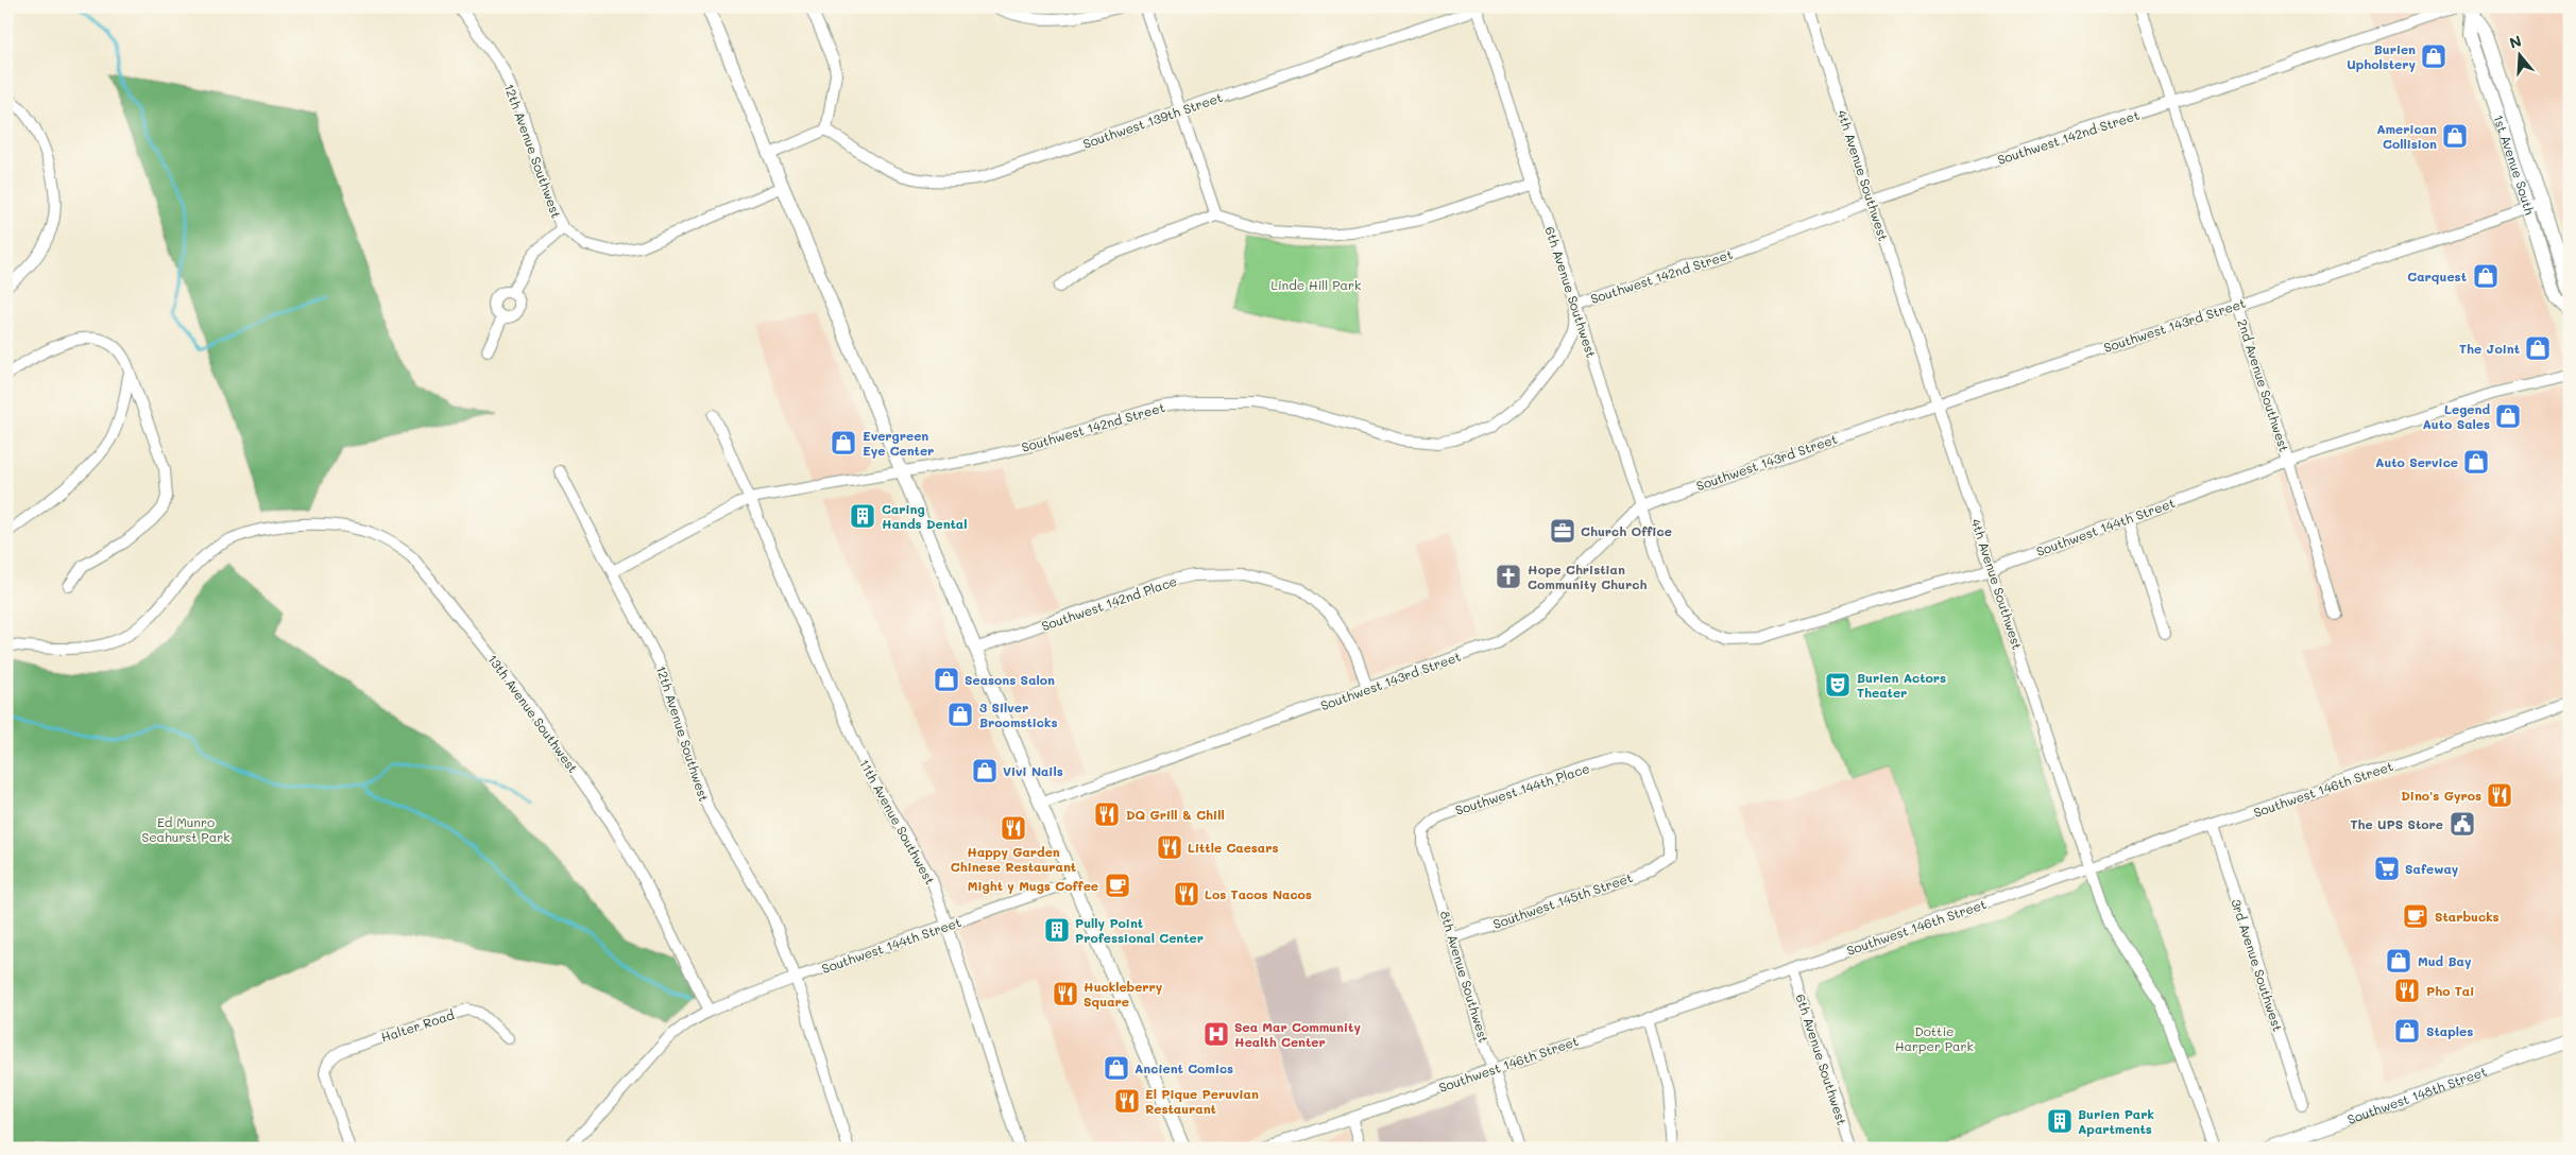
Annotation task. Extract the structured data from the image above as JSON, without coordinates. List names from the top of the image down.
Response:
{
  "streets": {
    "main road": ["1st Avenue South", "Southwest 148th Street"],
    "street": [
      "Southwest 139th Street",
      "Southwest 142nd Street",
      "12th Avenue Southwest",
      "4th Avenue Southwest",
      "6th Avenue Southwest",
      "Southwest 143rd Street",
      "2nd Avenue Southwest",
      "Southwest 144th Street",
      "Southwest 142nd Place",
      "13th Avenue Southwest",
      "Southwest 144th Place",
      "Southwest 146th Street",
      "11th Avenue Southwest",
      "Southwest 145th Street",
      "3rd Avenue Southwest",
      "8th Avenue Southwest",
      "Halter Road"
    ]
  },
  "crossings": [
    ["Southwest 139th Street", "6th Avenue Southwest"],
    ["Southwest 142nd Street", "12th Avenue Southwest"],
    ["Southwest 142nd Street", "4th Avenue Southwest"],
    ["Southwest 142nd Street", "6th Avenue Southwest"],
    ["Southwest 142nd Street", "2nd Avenue Southwest"],
    ["Southwest 142nd Street", "11th Avenue Southwest"],
    ["12th Avenue Southwest", "Southwest 144th Street"],
    ["1st Avenue South", "Southwest 143rd Street"],
    ["4th Avenue Southwest", "Southwest 143rd Street"],
    ["4th Avenue Southwest", "Southwest 144th Street"],
    ["4th Avenue Southwest", "Southwest 146th Street"],
    ["6th Avenue Southwest", "Southwest 143rd Street"],
    ["6th Avenue Southwest", "Southwest 144th Street"],
    ["6th Avenue Southwest", "Southwest 146th Street"],
    ["Southwest 143rd Street", "2nd Avenue Southwest"],
    ["Southwest 143rd Street", "Southwest 142nd Place"],
    ["2nd Avenue Southwest", "Southwest 144th Street"],
    ["Southwest 144th Street", "13th Avenue Southwest"],
    ["Southwest 144th Street", "11th Avenue Southwest"],
    ["Southwest 144th Place", "Southwest 145th Street"],
    ["Southwest 144th Place", "8th Avenue Southwest"],
    ["Southwest 146th Street", "3rd Avenue Southwest"],
    ["Southwest 146th Street", "8th Avenue Southwest"],
    ["Southwest 145th Street", "8th Avenue Southwest"]
  ],
  "parks": ["Linde Hill Park", "Ed Munro Seahurst Park", "Dottie Harper Park"],
  "places": {
    "shop": [
      "Burien Upholstery",
      "American Collision",
      "Carquest",
      "The Joint",
      "Legend Auto Sales",
      "Evergreen Eye Center",
      "Auto Service",
      "Seasons Salon",
      "3 Silver Broomsticks",
      "Vivi Nails",
      "Mud Bay",
      "Staples",
      "Ancient Comics"
    ],
    "building": ["Caring Hands Dental", "Pully Point Professional Center", "Burien Park Apartments"],
    "office": ["Church Office"],
    "church": ["Hope Christian Community Church"],
    "theatre": ["Burien Actors Theater"],
    "restaurant": [
      "Dino's Gyros",
      "DQ Grill & Chill",
      "Happy Garden Chinese Restaurant",
      "Little Caesars",
      "Los Tacos Nacos",
      "Pho Tai",
      "Huckleberry Square",
      "El Pique Peruvian Restaurant"
    ],
    "public building": ["The UPS Store"],
    "supermarket": ["Safeway"],
    "cafe": ["Might y Mugs Coffee", "Starbucks"],
    "hospital": ["Sea Mar Community Health Center"]
  },
  "north": "top"
}
